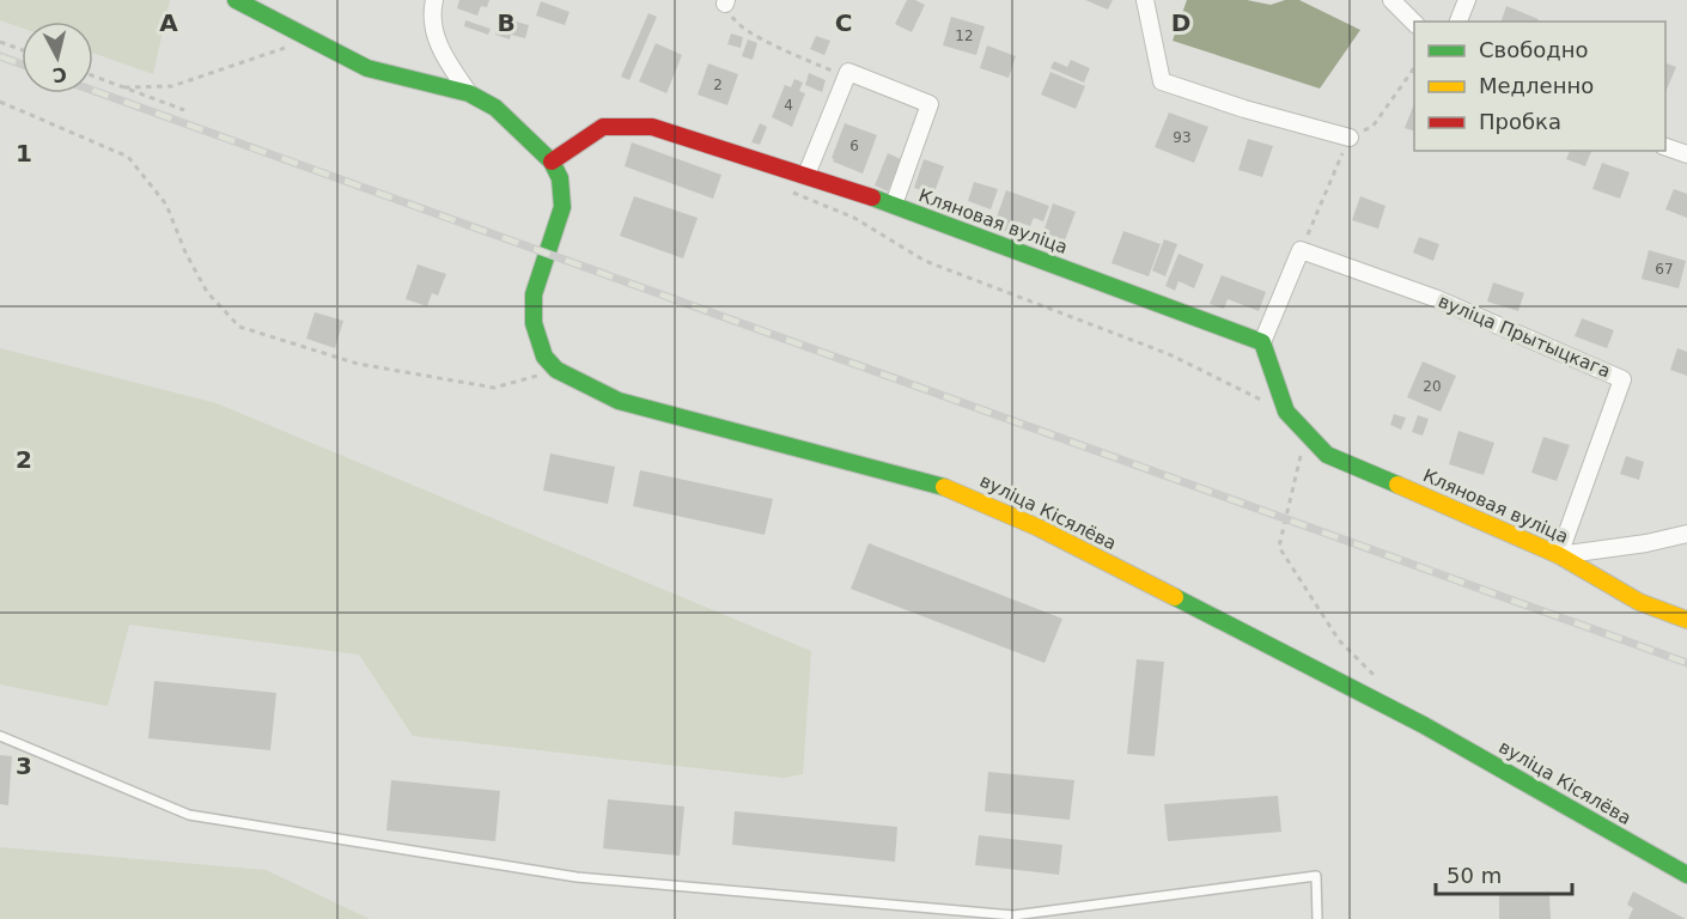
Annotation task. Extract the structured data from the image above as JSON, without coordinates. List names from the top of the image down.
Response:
{
  "streets": {
    "street": ["Кляновая вуліца", "вуліца Прытыцкага", "вуліца Кісялёва"]
  },
  "crossings": [
    ["Кляновая вуліца", "вуліца Прытыцкага"]
  ],
  "house_numbers": [
    "12",
    "2",
    "4",
    "93",
    "6",
    "67",
    "20"
  ],
  "legend": ["Свободно", "Медленно", "Пробка"],
  "scale_bar": "50 m",
  "north": "bottom",
  "grid": {
    "columns": [
      "A",
      "B",
      "C",
      "D"
    ],
    "rows": ["1", "2", "3"]
  }
}
